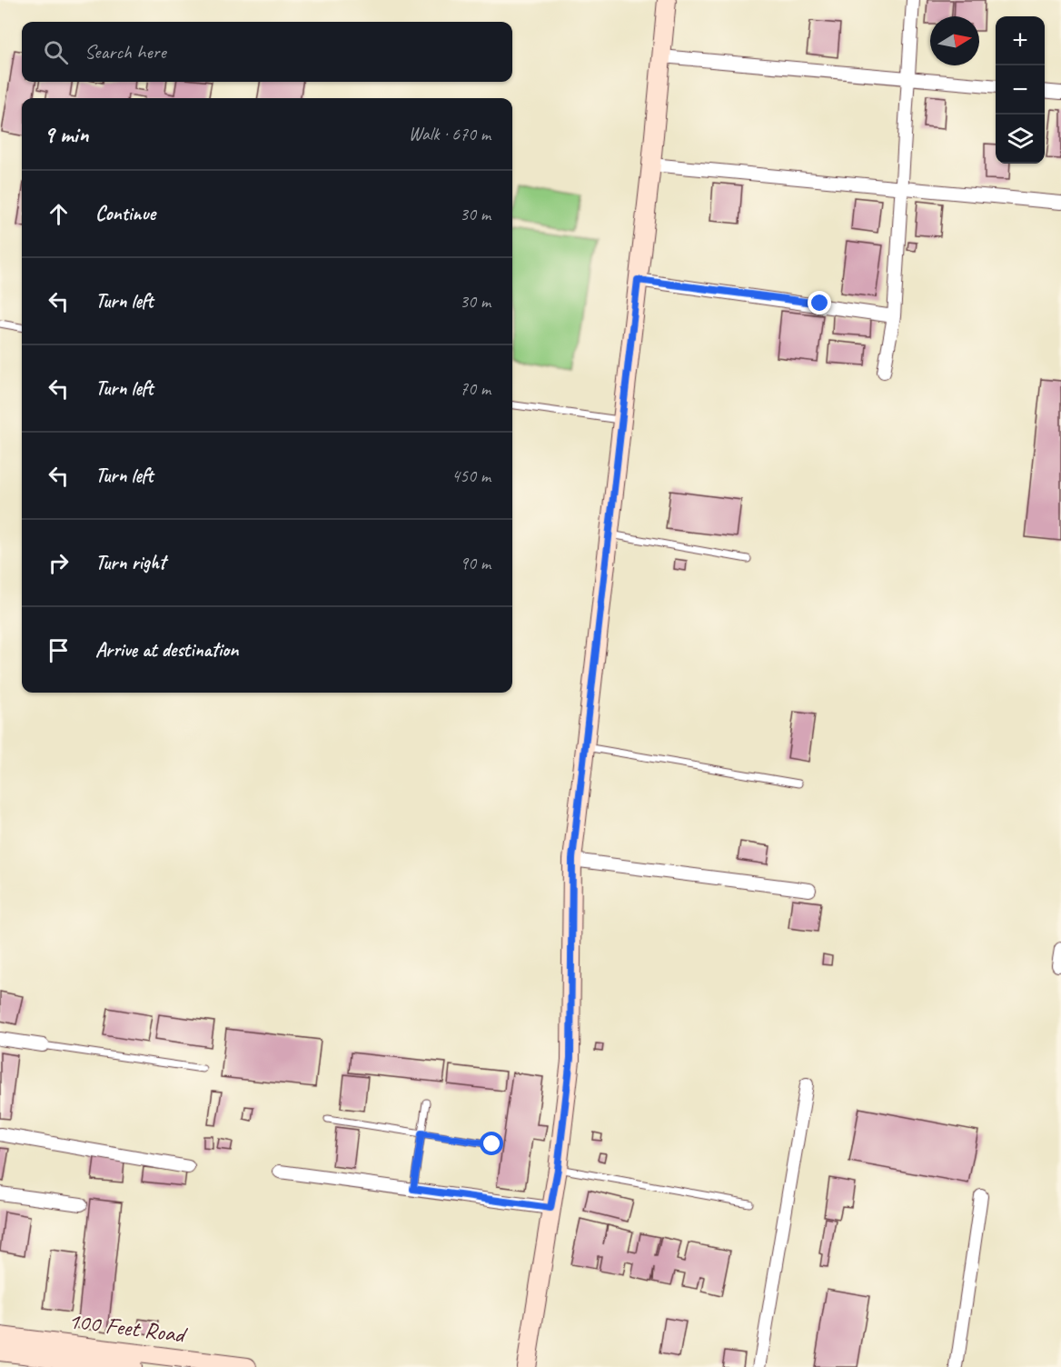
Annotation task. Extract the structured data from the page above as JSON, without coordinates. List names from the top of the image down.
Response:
{
  "streets": {
    "street": ["100 Feet Road"]
  },
  "north": "right",
  "page": {
    "map_buttons": ["+", "−"],
    "search": "Search here",
    "heading": ["9 min", "Walk · 670 m"],
    "list": [
      ["Continue", "30 m"],
      ["Turn left", "30 m"],
      ["Turn left", "70 m"],
      ["Turn left", "450 m"],
      ["Turn right", "90 m"],
      "Arrive at destination"
    ]
  }
}
